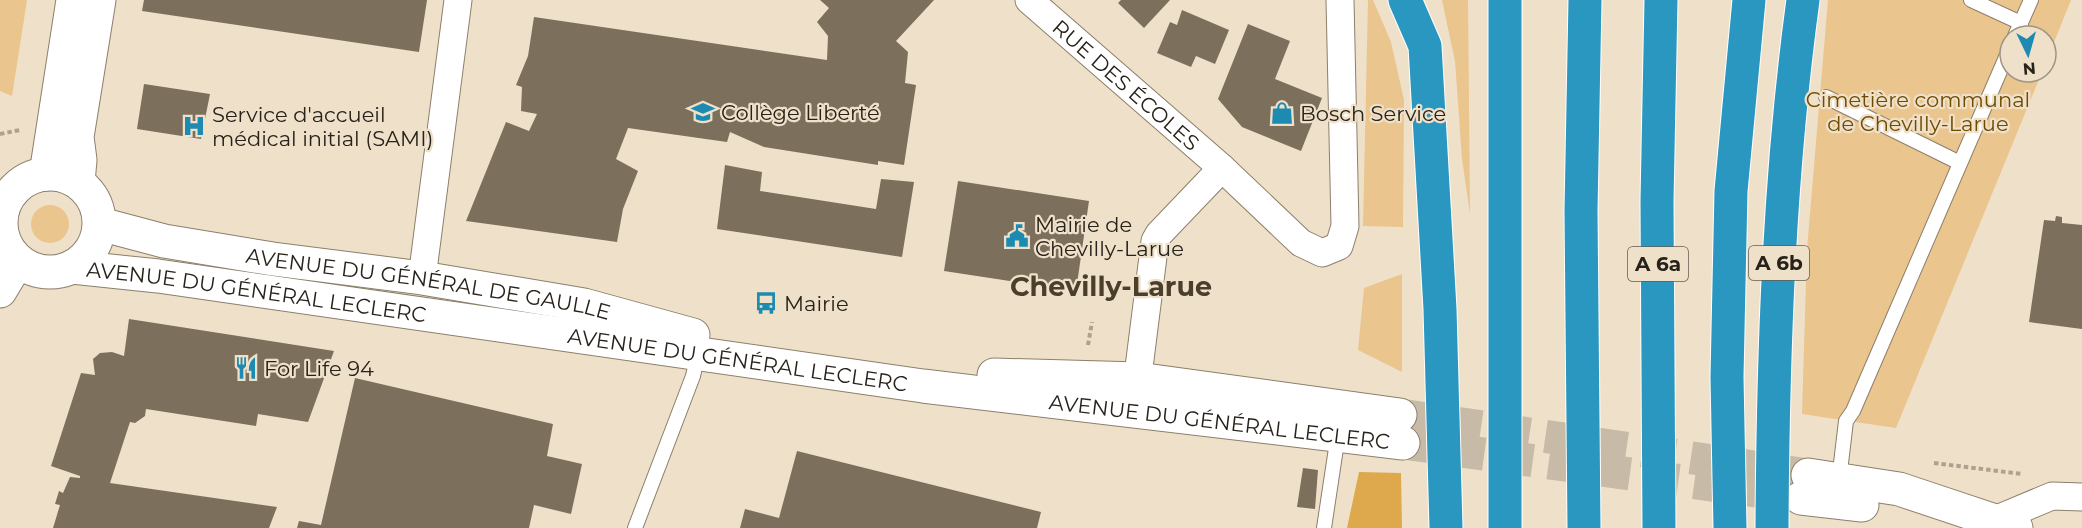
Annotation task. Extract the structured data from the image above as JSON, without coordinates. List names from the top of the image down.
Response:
{
  "streets": {
    "highway": ["A 6b", "A 6a"],
    "main road": ["AVENUE DU GÉNÉRAL DE GAULLE", "AVENUE DU GÉNÉRAL LECLERC"],
    "street": ["RUE DES ÉCOLES"]
  },
  "crossings": [
    ["AVENUE DU GÉNÉRAL DE GAULLE", "AVENUE DU GÉNÉRAL LECLERC"]
  ],
  "districts": ["Chevilly-Larue"],
  "parks": ["Cimetière communal de Chevilly-Larue"],
  "places": {
    "school or university": ["Collège Liberté"],
    "shop": ["Bosch Service"],
    "hospital": ["Service d'accueil médical initial (SAMI)"],
    "public building": ["Mairie de Chevilly-Larue"],
    "bus stop": ["Mairie"],
    "restaurant": ["For Life 94"]
  },
  "north": "bottom"
}
